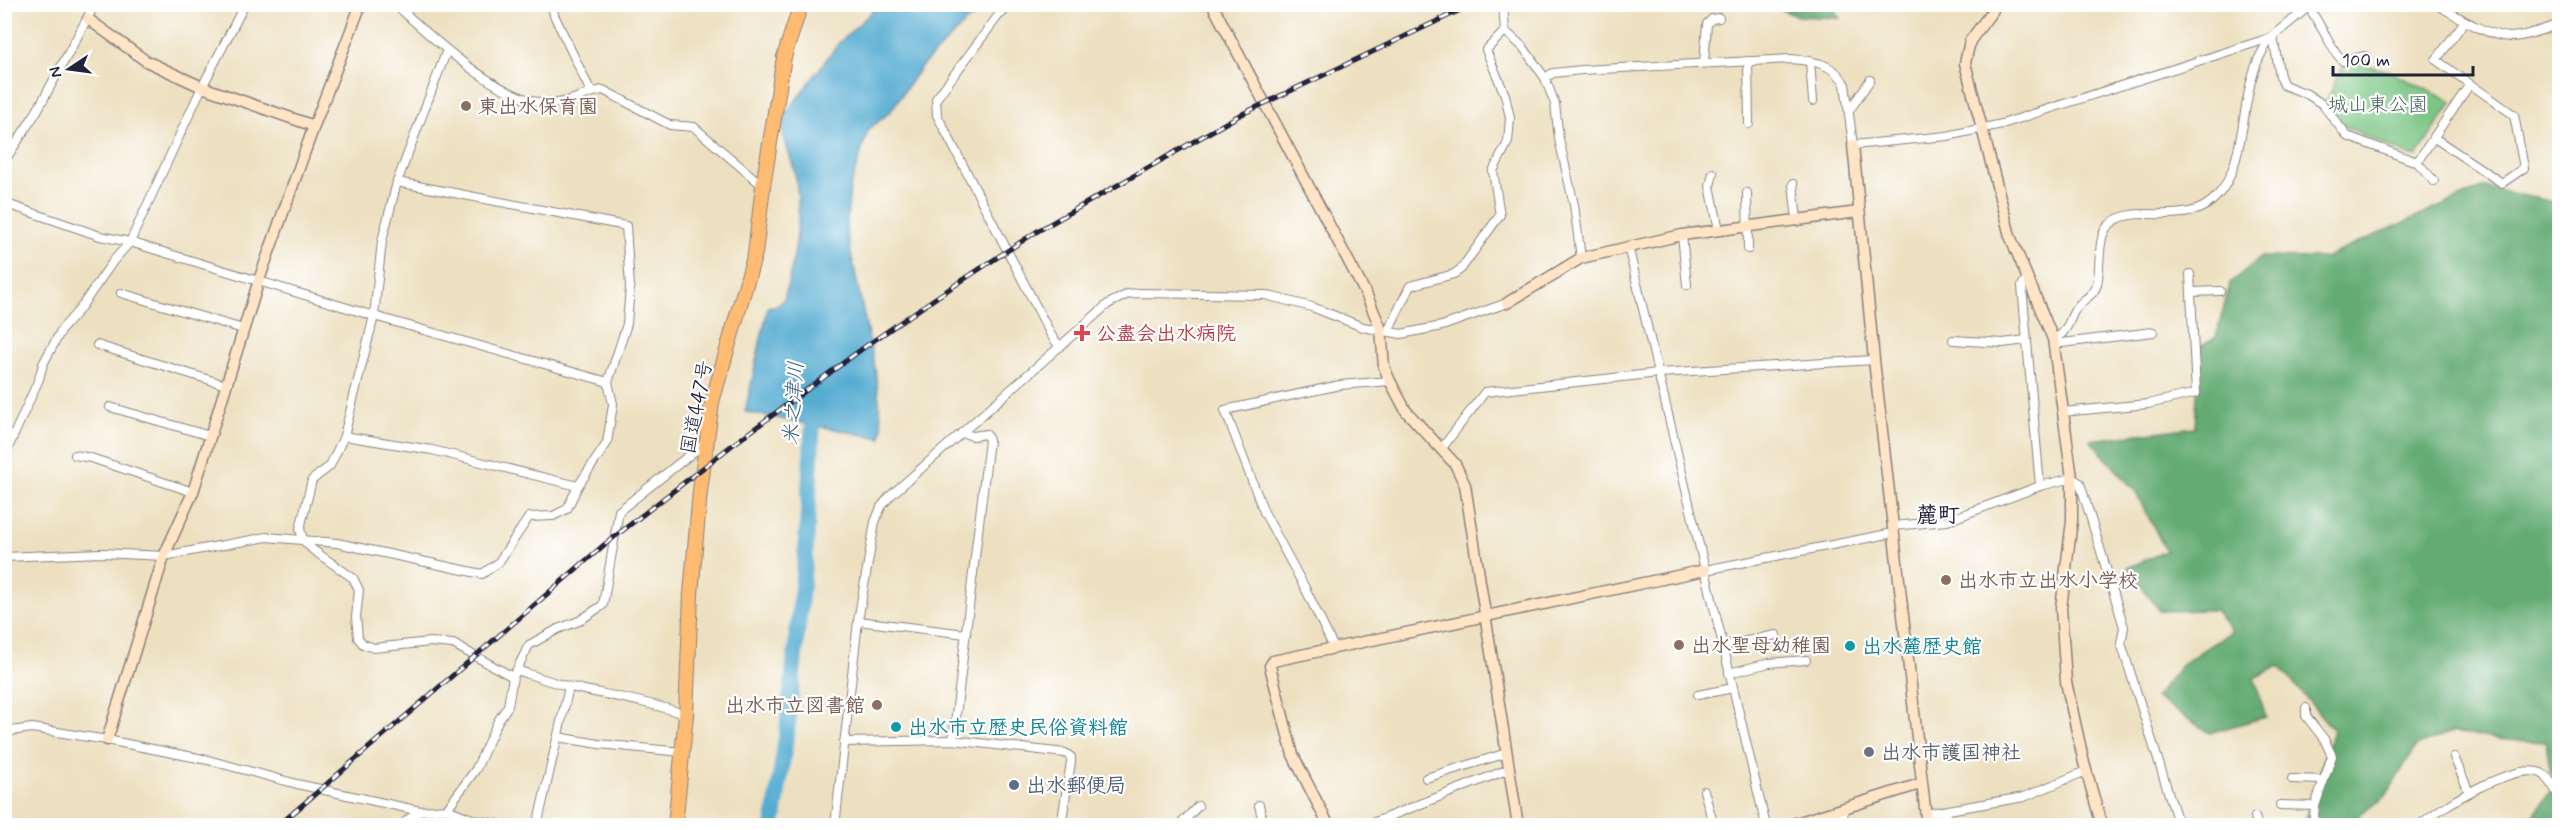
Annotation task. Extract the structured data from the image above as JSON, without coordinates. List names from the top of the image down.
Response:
{
  "streets": {
    "highway": ["国道447号"]
  },
  "districts": ["麓町"],
  "water": ["米之津川"],
  "parks": ["城山東公園"],
  "places": {
    "other": [
      "東出水保育園",
      "出水市立出水小学校",
      "出水聖母幼稚園",
      "出水麓歴史館",
      "出水市立図書館",
      "出水市立歴史民俗資料館",
      "出水市護国神社",
      "出水郵便局"
    ],
    "health": ["公盡会出水病院"]
  },
  "scale_bar": "100 m",
  "north": "left"
}
